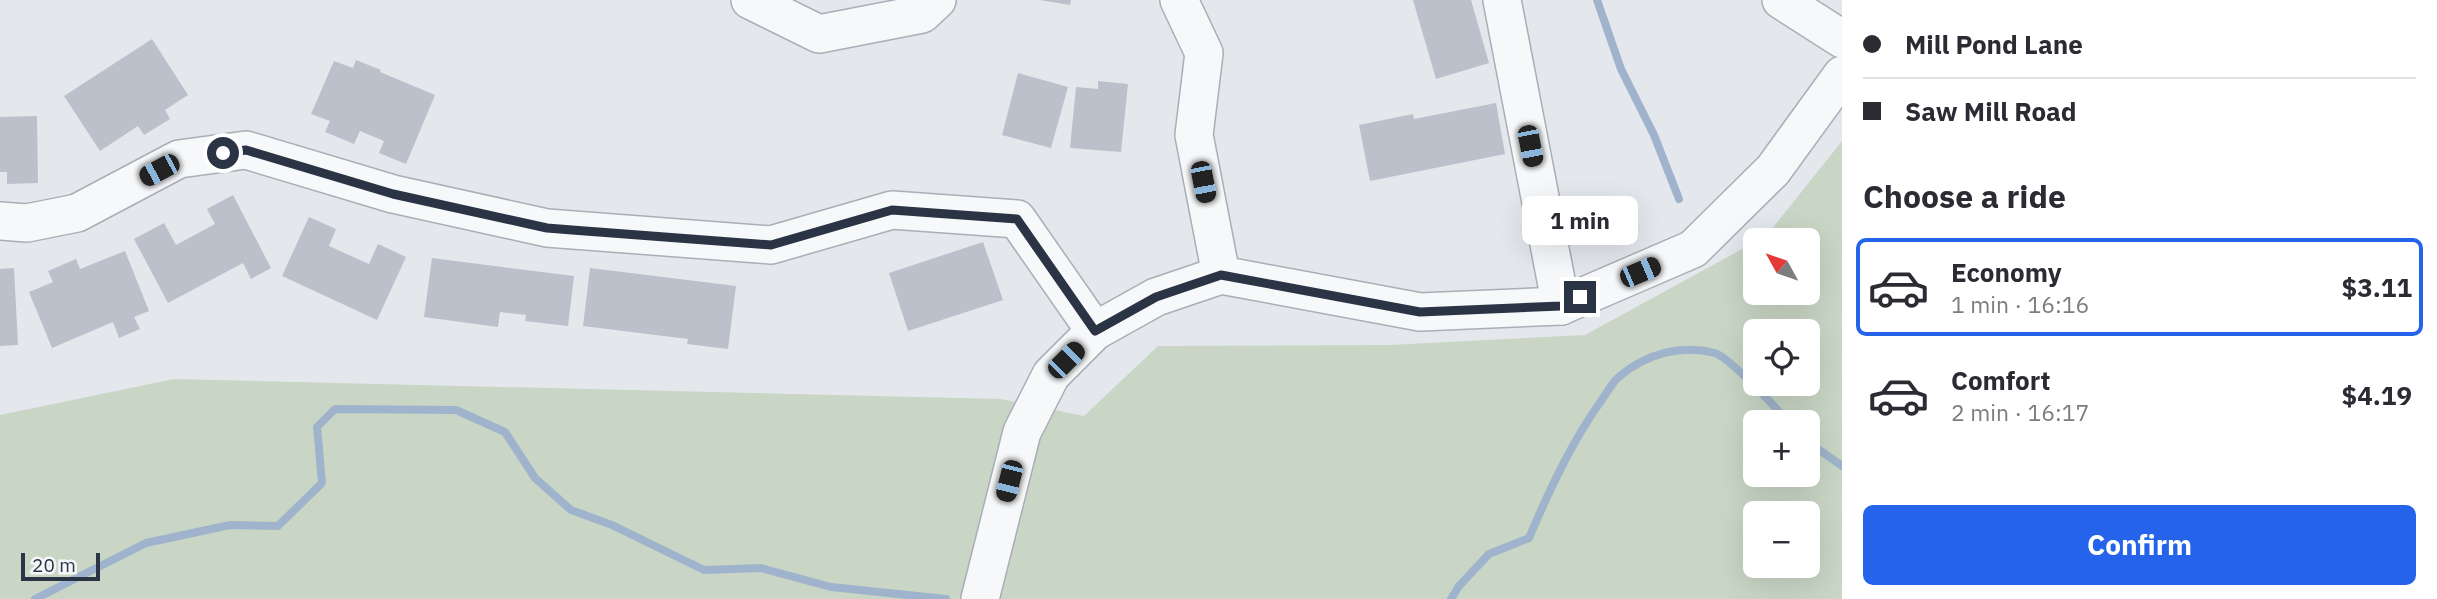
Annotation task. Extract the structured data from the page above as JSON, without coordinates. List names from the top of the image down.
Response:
{
  "scale_bar": "20 m",
  "north": "top left",
  "page": {
    "banner": ["Mill Pond Lane", "Saw Mill Road"],
    "heading": "Choose a ride",
    "bubble": "1 min",
    "map_buttons": ["+", "−"],
    "list": [
      {
        "name": "Economy",
        "note": "1 min · 16:16",
        "value": "$3.11"
      },
      {
        "name": "Comfort",
        "note": "2 min · 16:17",
        "value": "$4.19"
      }
    ],
    "buttons": "Confirm",
    "scale": "20 m"
  }
}
